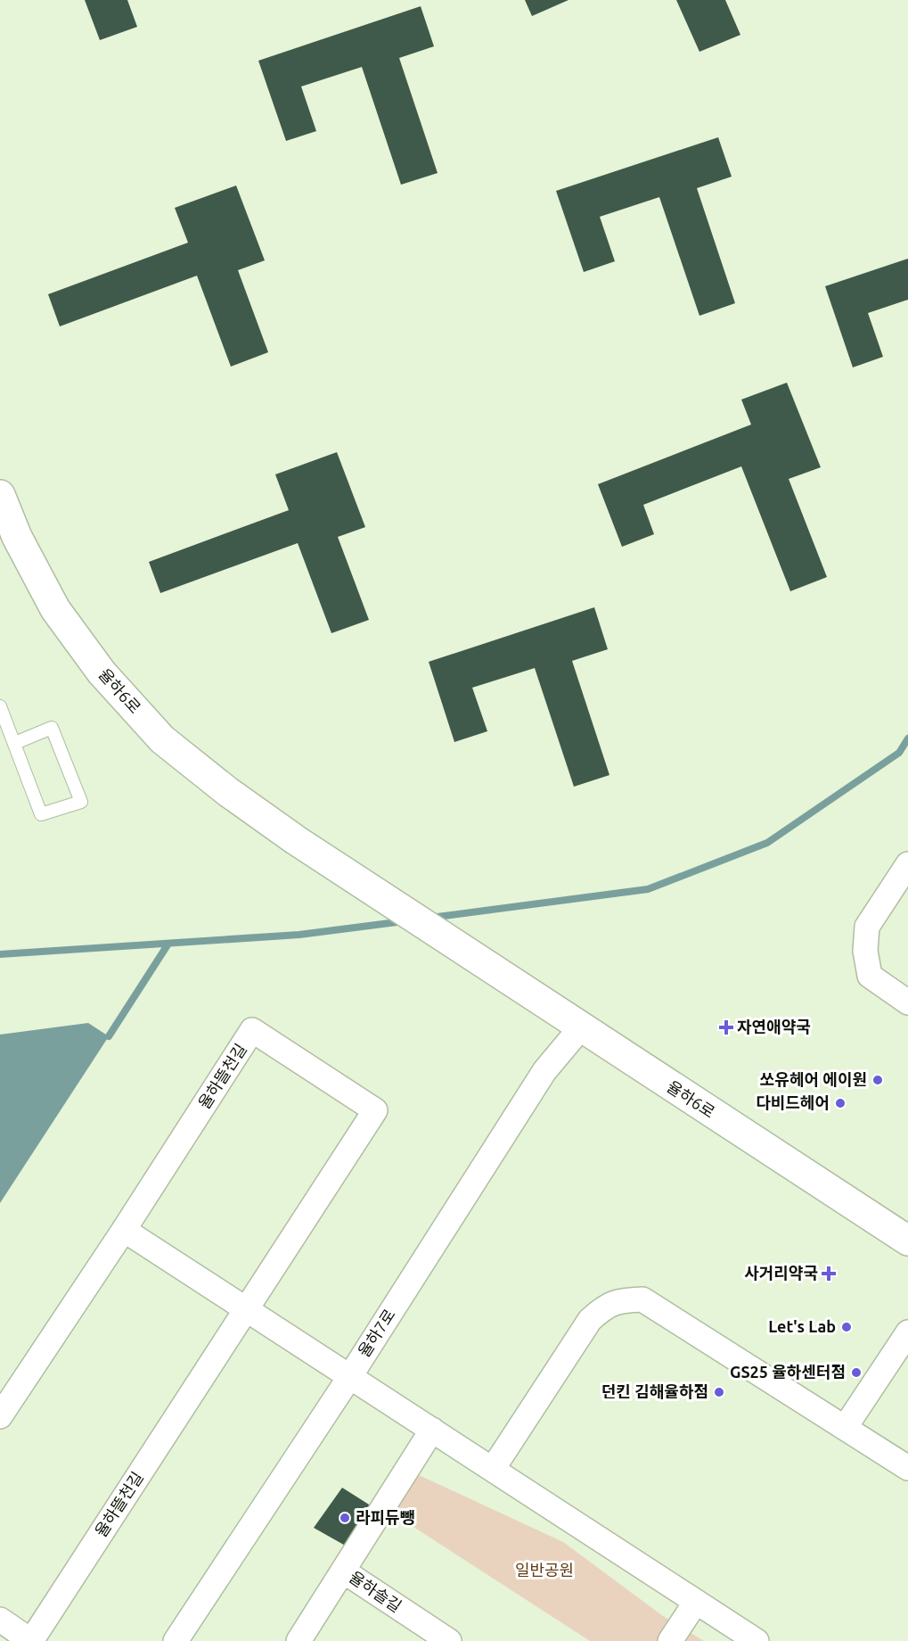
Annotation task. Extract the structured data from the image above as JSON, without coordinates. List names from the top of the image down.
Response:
{
  "streets": {
    "street": [
      "율하6로",
      "율하뜰천길",
      "율하7로",
      "율하솔길"
    ]
  },
  "crossings": [
    ["율하6로", "율하7로"]
  ],
  "parks": ["일반공원"],
  "places": {
    "health": ["자연애약국", "사거리약국"],
    "other": [
      "쏘유헤어 에이원",
      "다비드헤어",
      "Let's Lab",
      "GS25 율하센터점",
      "던킨 김해율하점",
      "라피듀뺑"
    ]
  }
}
